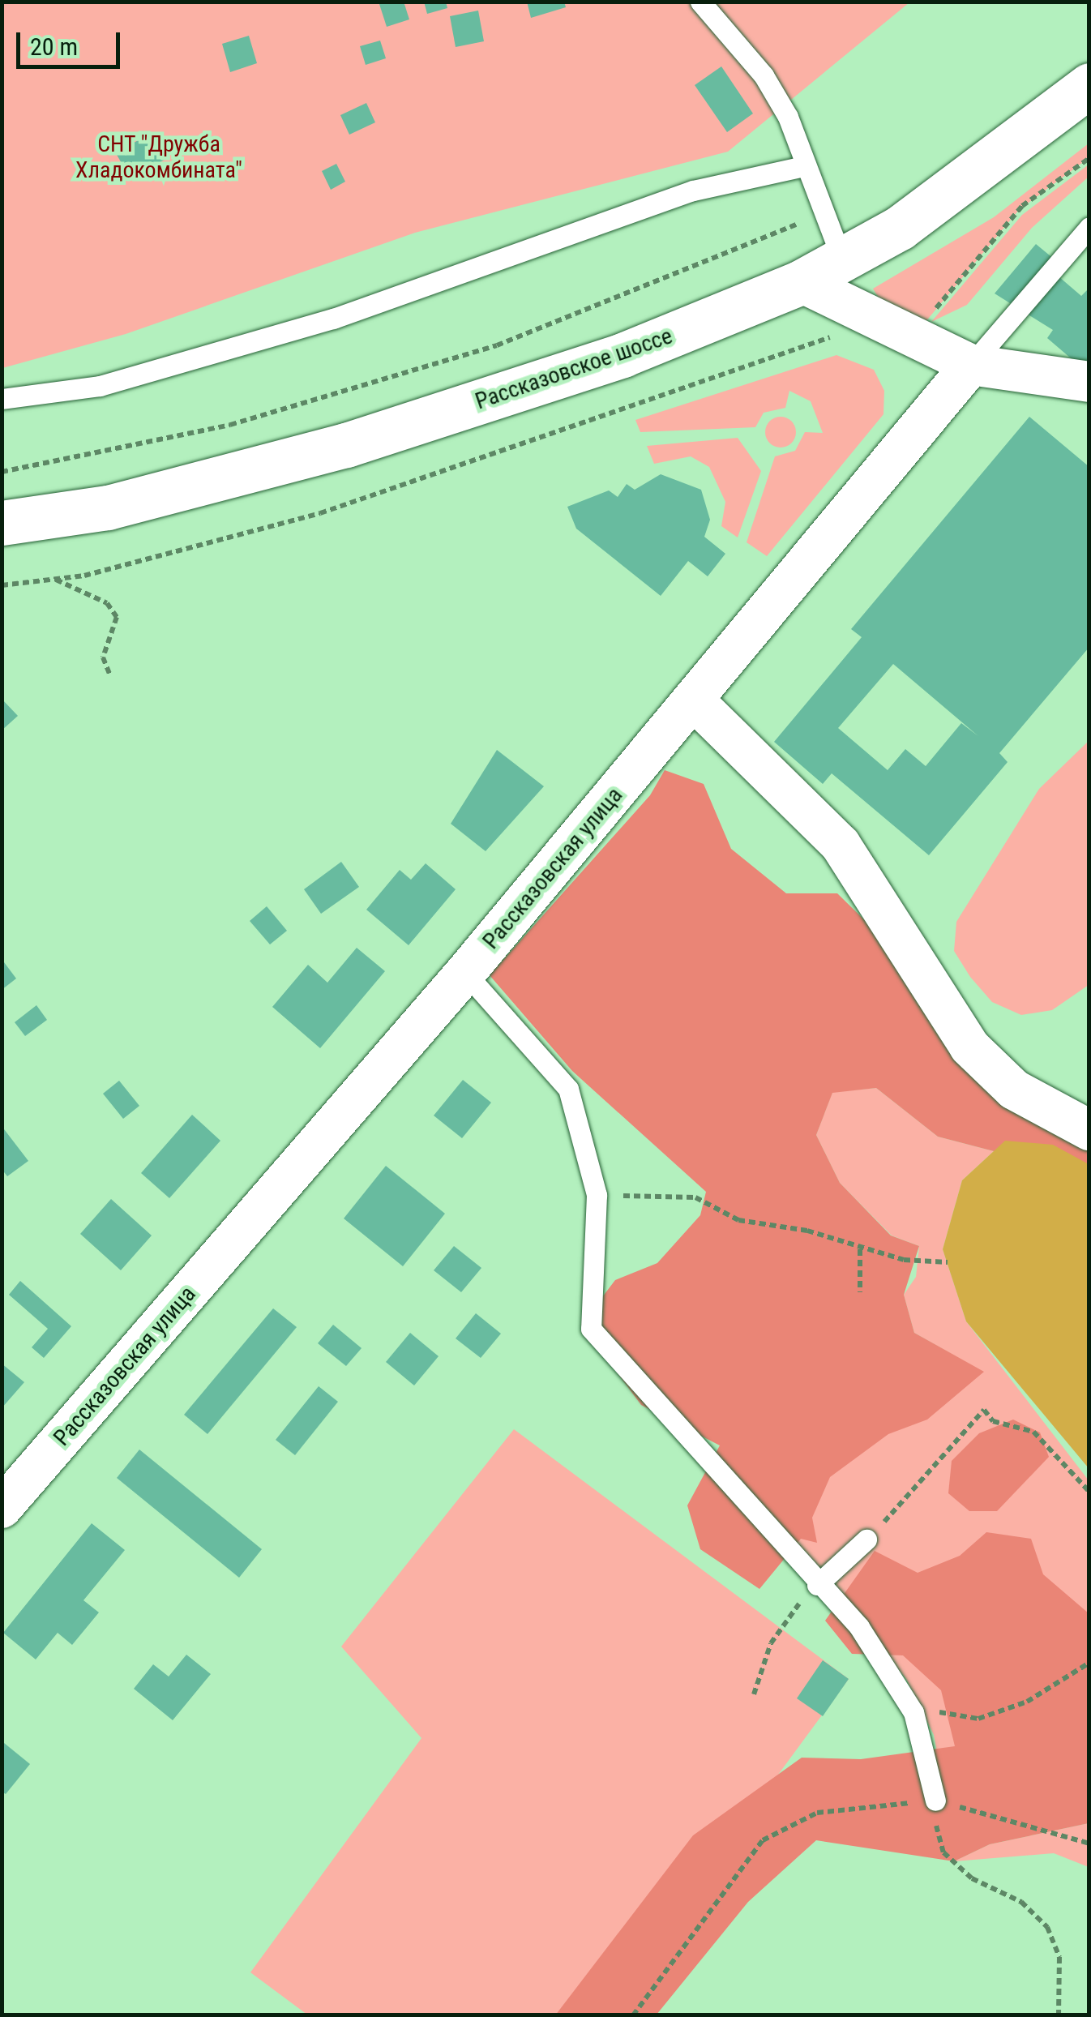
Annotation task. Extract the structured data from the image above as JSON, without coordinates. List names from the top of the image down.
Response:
{
  "streets": {
    "main road": ["Рассказовское шоссе"],
    "street": ["Рассказовская улица"]
  },
  "parks": ["СНТ \"Дружба Хладокомбината\""],
  "scale_bar": "20 m"
}
